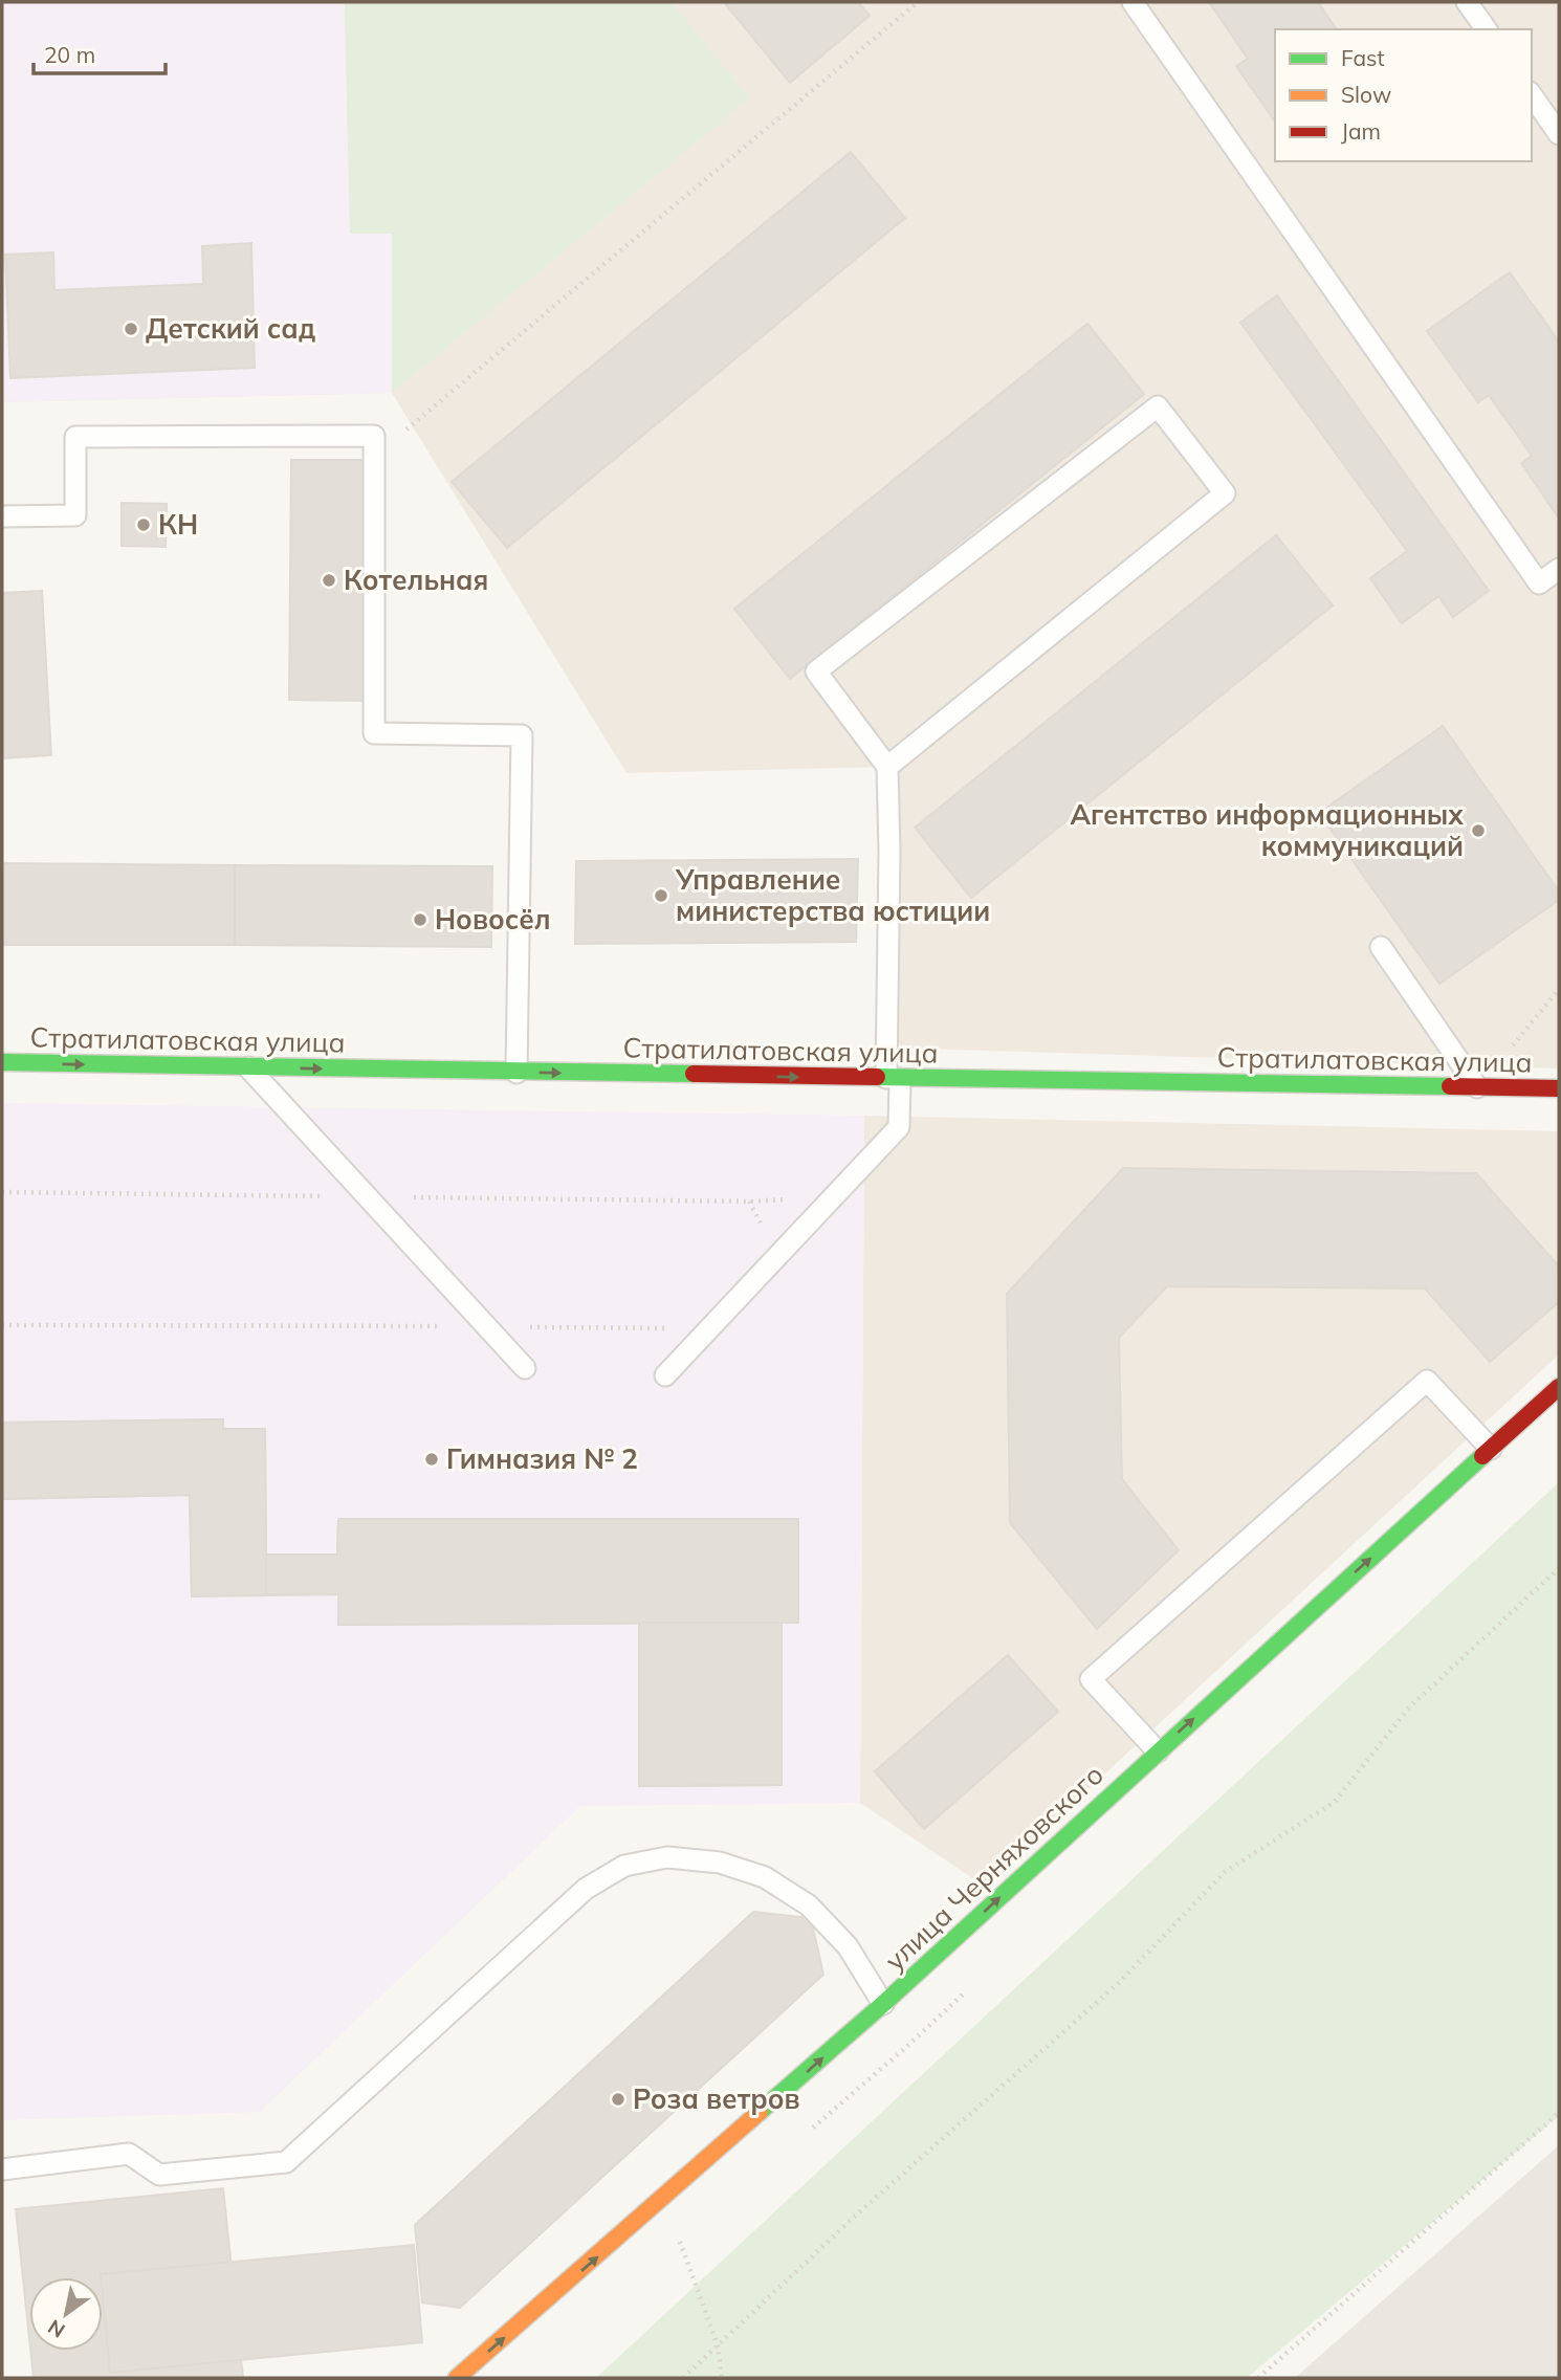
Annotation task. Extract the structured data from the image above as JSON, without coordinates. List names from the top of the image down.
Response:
{
  "streets": {
    "street": ["Стратилатовская улица", "улица Черняховского"]
  },
  "one_way": ["Стратилатовская улица", "улица Черняховского"],
  "places": [
    "Детский сад",
    "КН",
    "Котельная",
    "Агентство информационных коммуникаций",
    "Управление министерства юстиции",
    "Новосёл",
    "Гимназия № 2",
    "Роза ветров"
  ],
  "legend": ["Fast", "Slow", "Jam"],
  "scale_bar": "20 m",
  "north": "bottom left"
}
